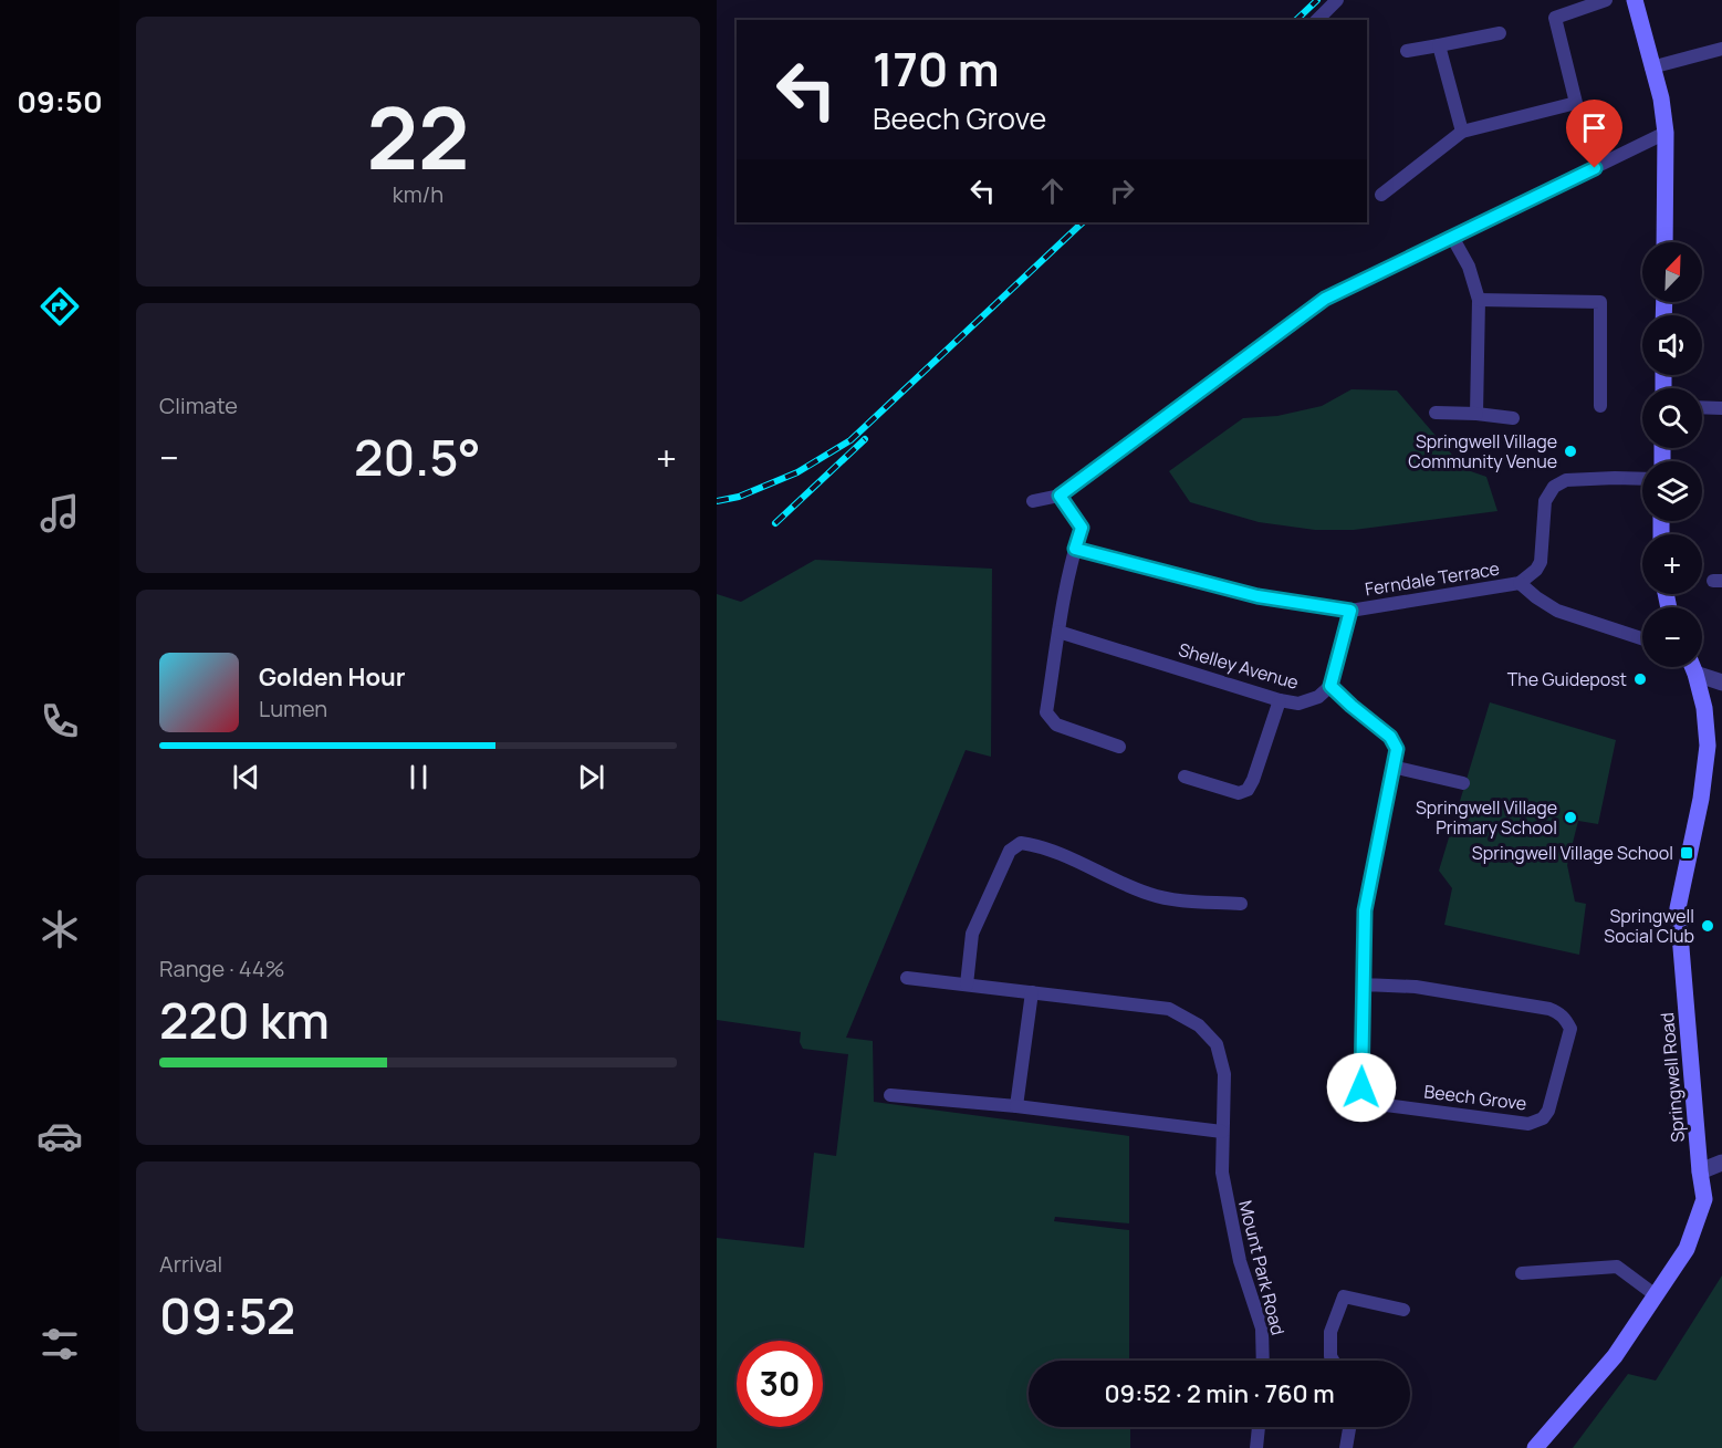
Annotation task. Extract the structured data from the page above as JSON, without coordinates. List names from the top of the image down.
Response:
{
  "streets": {
    "main road": ["Springwell Road"],
    "street": [
      "Ferndale Terrace",
      "Shelley Avenue",
      "Beech Grove",
      "Mount Park Road"
    ]
  },
  "crossings": [
    ["Shelley Avenue", "Beech Grove"]
  ],
  "places": {
    "other": [
      "Springwell Village Community Venue",
      "The Guidepost",
      "Springwell Village Primary School",
      "Springwell Social Club"
    ],
    "transit": ["Springwell Village School"]
  },
  "north": "top right",
  "page": {
    "tabs": "09:50",
    "tile": [
      ["22", "km/h"],
      "Climate",
      ["Range · 44%", "220 km"],
      ["Arrival", "09:52"]
    ],
    "turn": ["170 m", "Beech Grove"],
    "map_buttons": ["+", "−"],
    "heat": ["−", "20.5°", "+"],
    "song": ["Golden Hour", "Lumen"],
    "limit": "30",
    "trip": "09:52 · 2 min · 760 m"
  }
}
